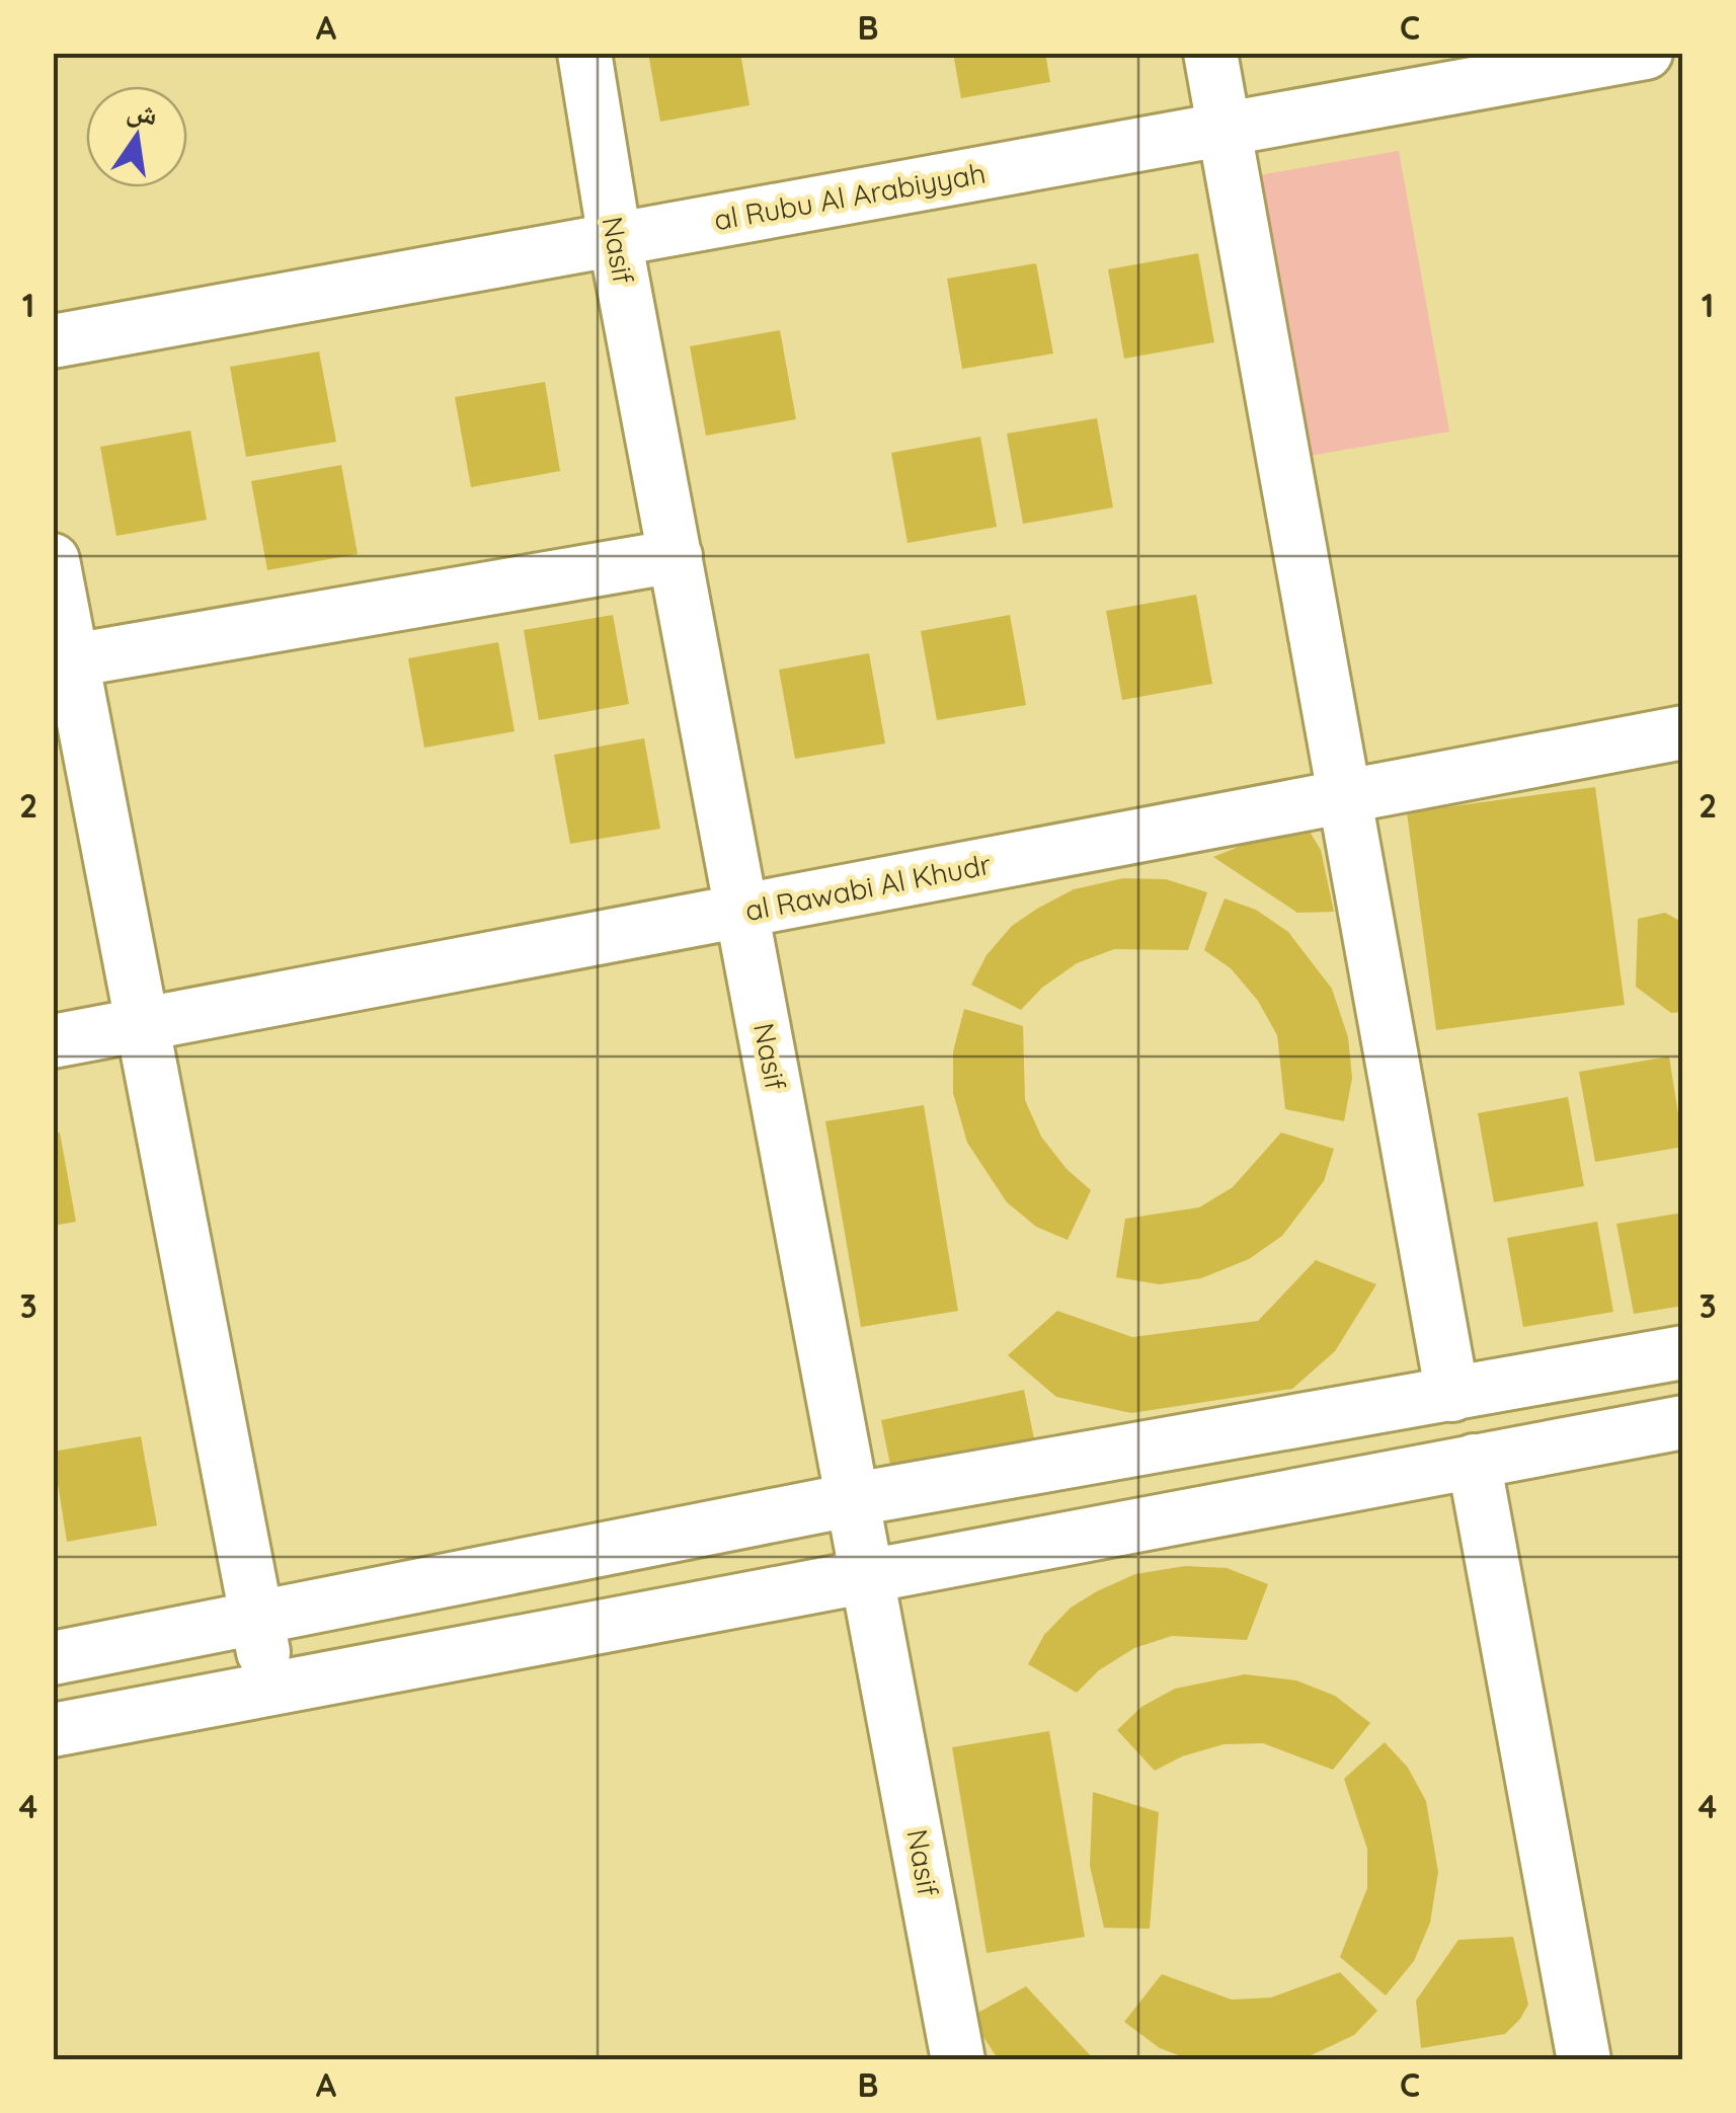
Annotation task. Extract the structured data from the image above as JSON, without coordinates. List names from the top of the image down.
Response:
{
  "streets": {
    "street": ["al Rubu Al Arabiyyah", "Nasif", "al Rawabi Al Khudr"]
  },
  "crossings": [
    ["al Rubu Al Arabiyyah", "Nasif"],
    ["Nasif", "al Rawabi Al Khudr"]
  ],
  "north": "top",
  "grid": {
    "columns": ["A", "B", "C"],
    "rows": [
      "1",
      "2",
      "3",
      "4"
    ]
  }
}
